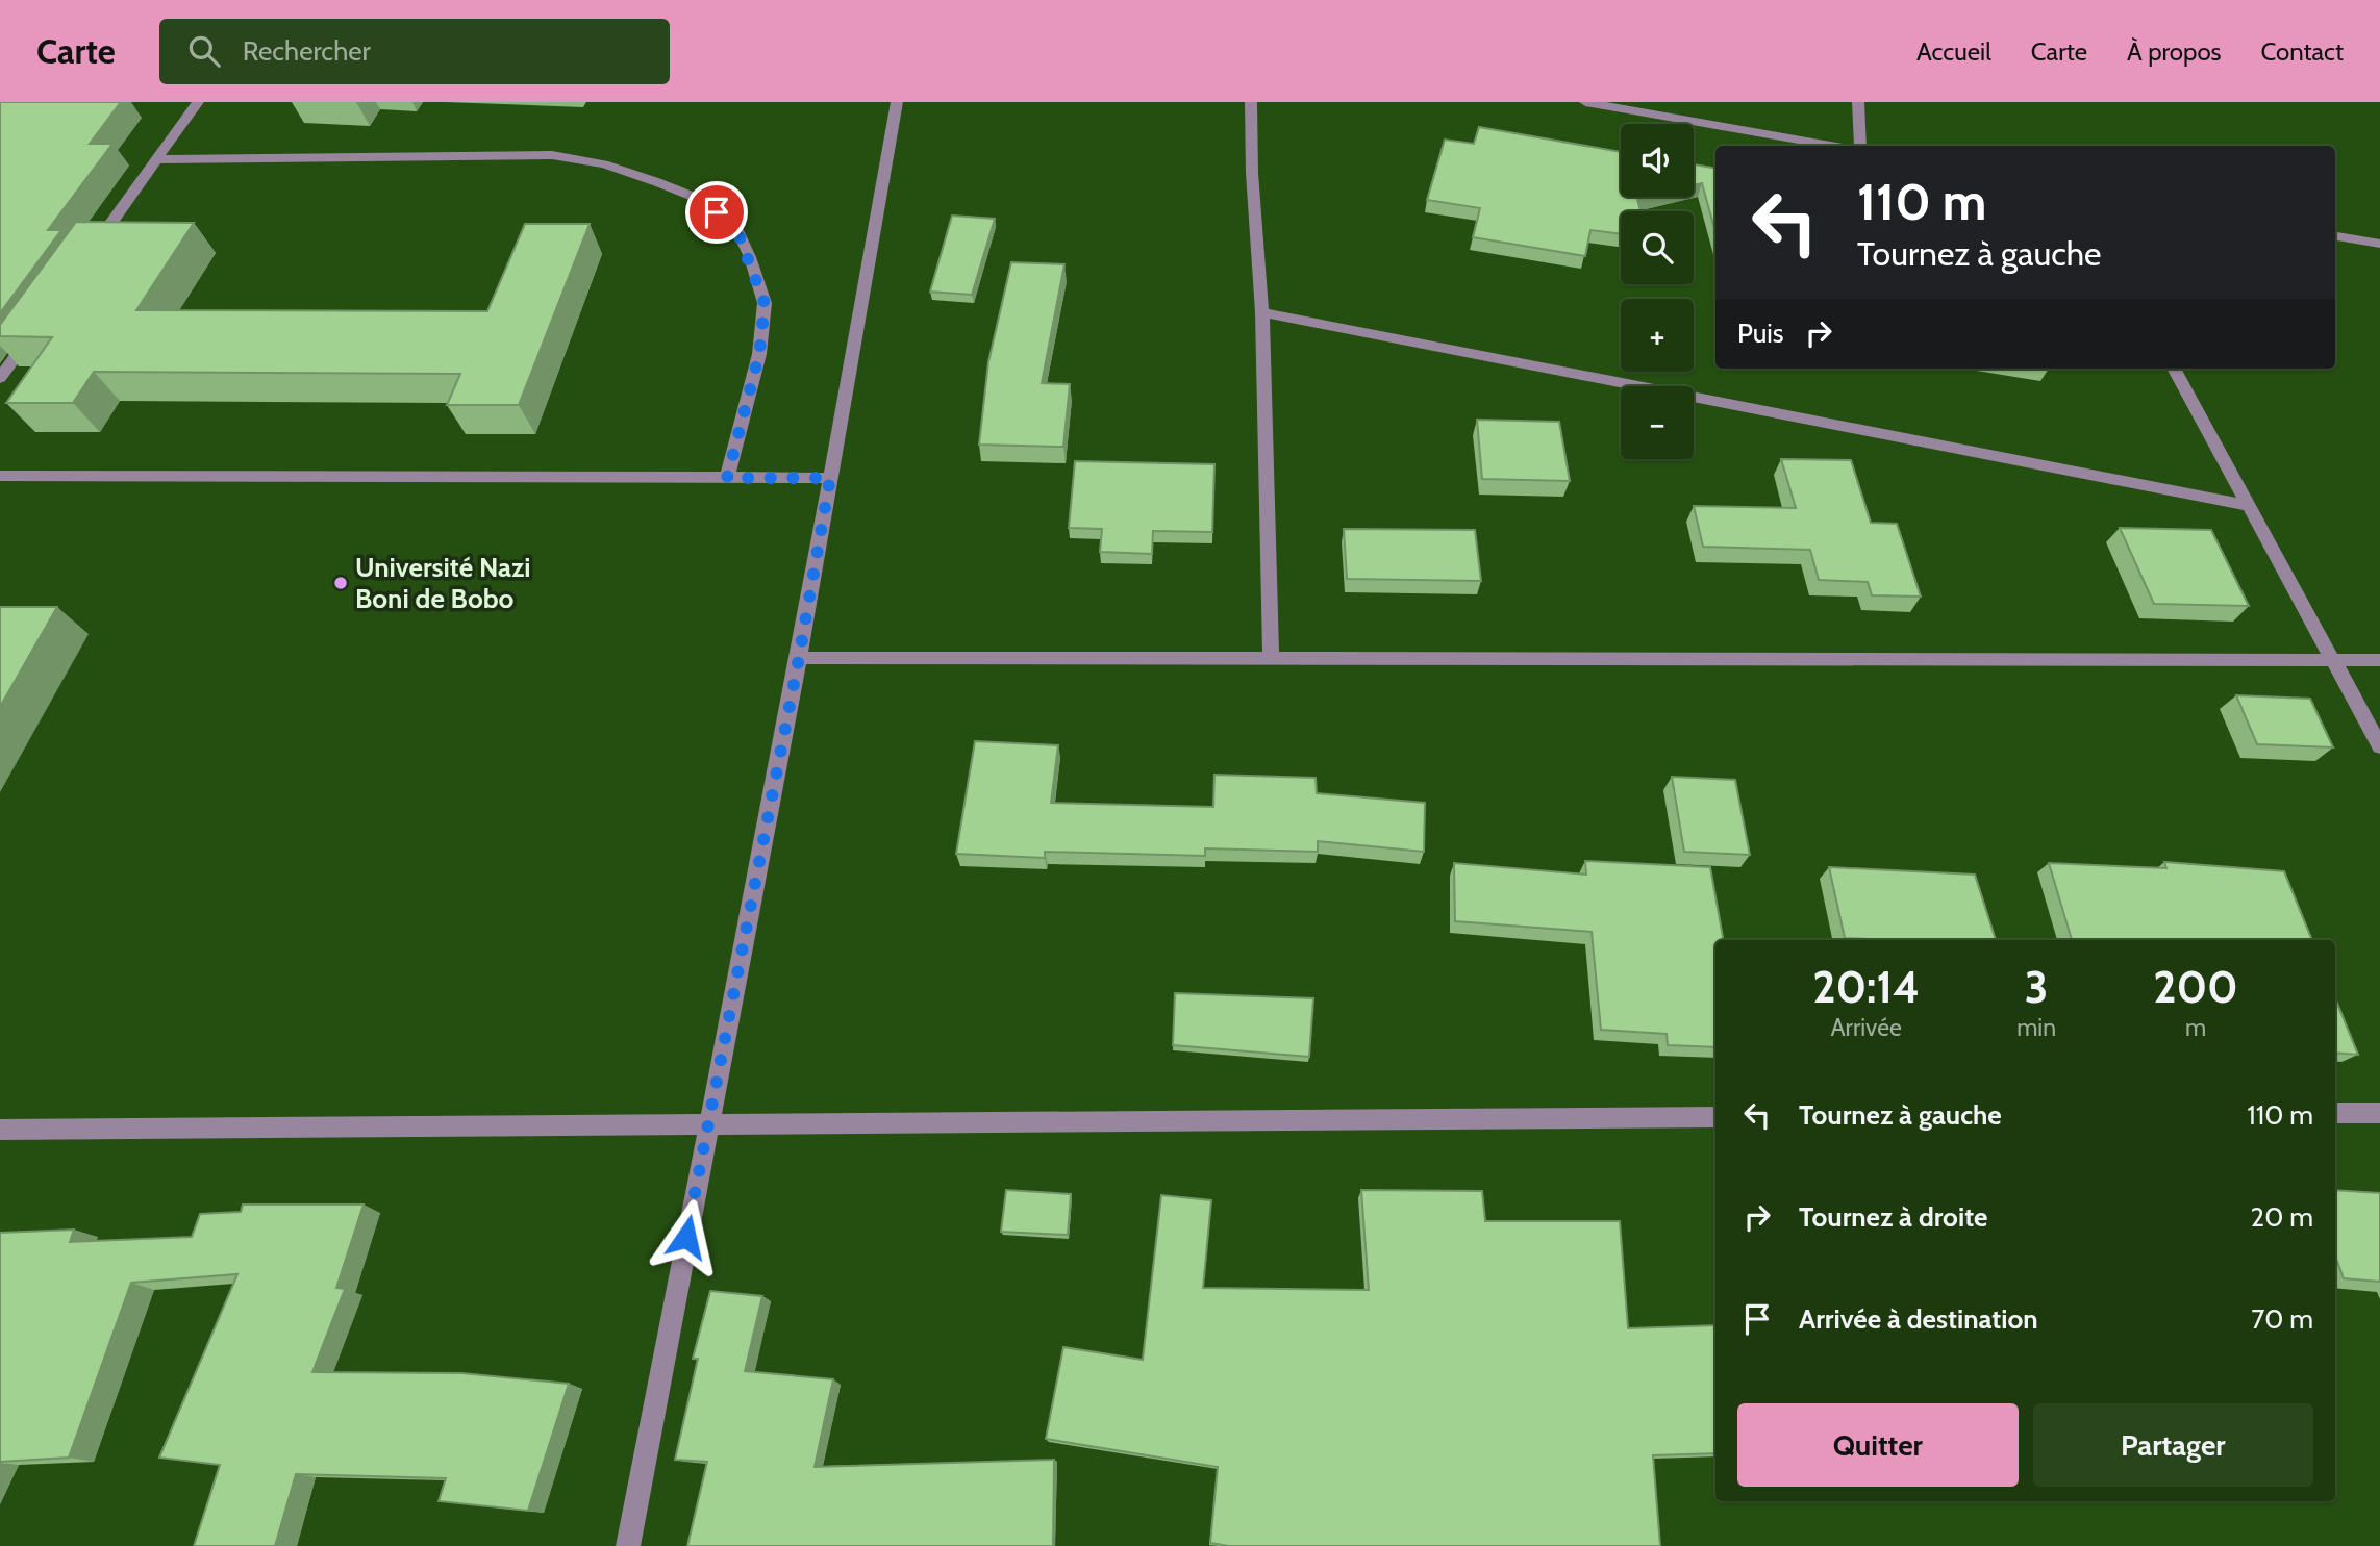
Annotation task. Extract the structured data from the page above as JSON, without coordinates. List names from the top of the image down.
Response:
{
  "places": ["Université Nazi Boni de Bobo"],
  "page": {
    "header": "Carte",
    "search": "Rechercher",
    "nav": [
      "Accueil",
      "Carte",
      "À propos",
      "Contact"
    ],
    "map_buttons": ["+", "−"],
    "turn": ["110 m", "Tournez à gauche"],
    "then": "Puis",
    "eta": [
      "20:14",
      "Arrivée",
      "3",
      "min",
      "200",
      "m"
    ],
    "list": [
      {
        "name": "Tournez à gauche",
        "value": "110 m"
      },
      {
        "name": "Tournez à droite",
        "value": "20 m"
      },
      {
        "name": "Arrivée à destination",
        "value": "70 m"
      }
    ],
    "buttons": ["Quitter", "Partager"]
  }
}
